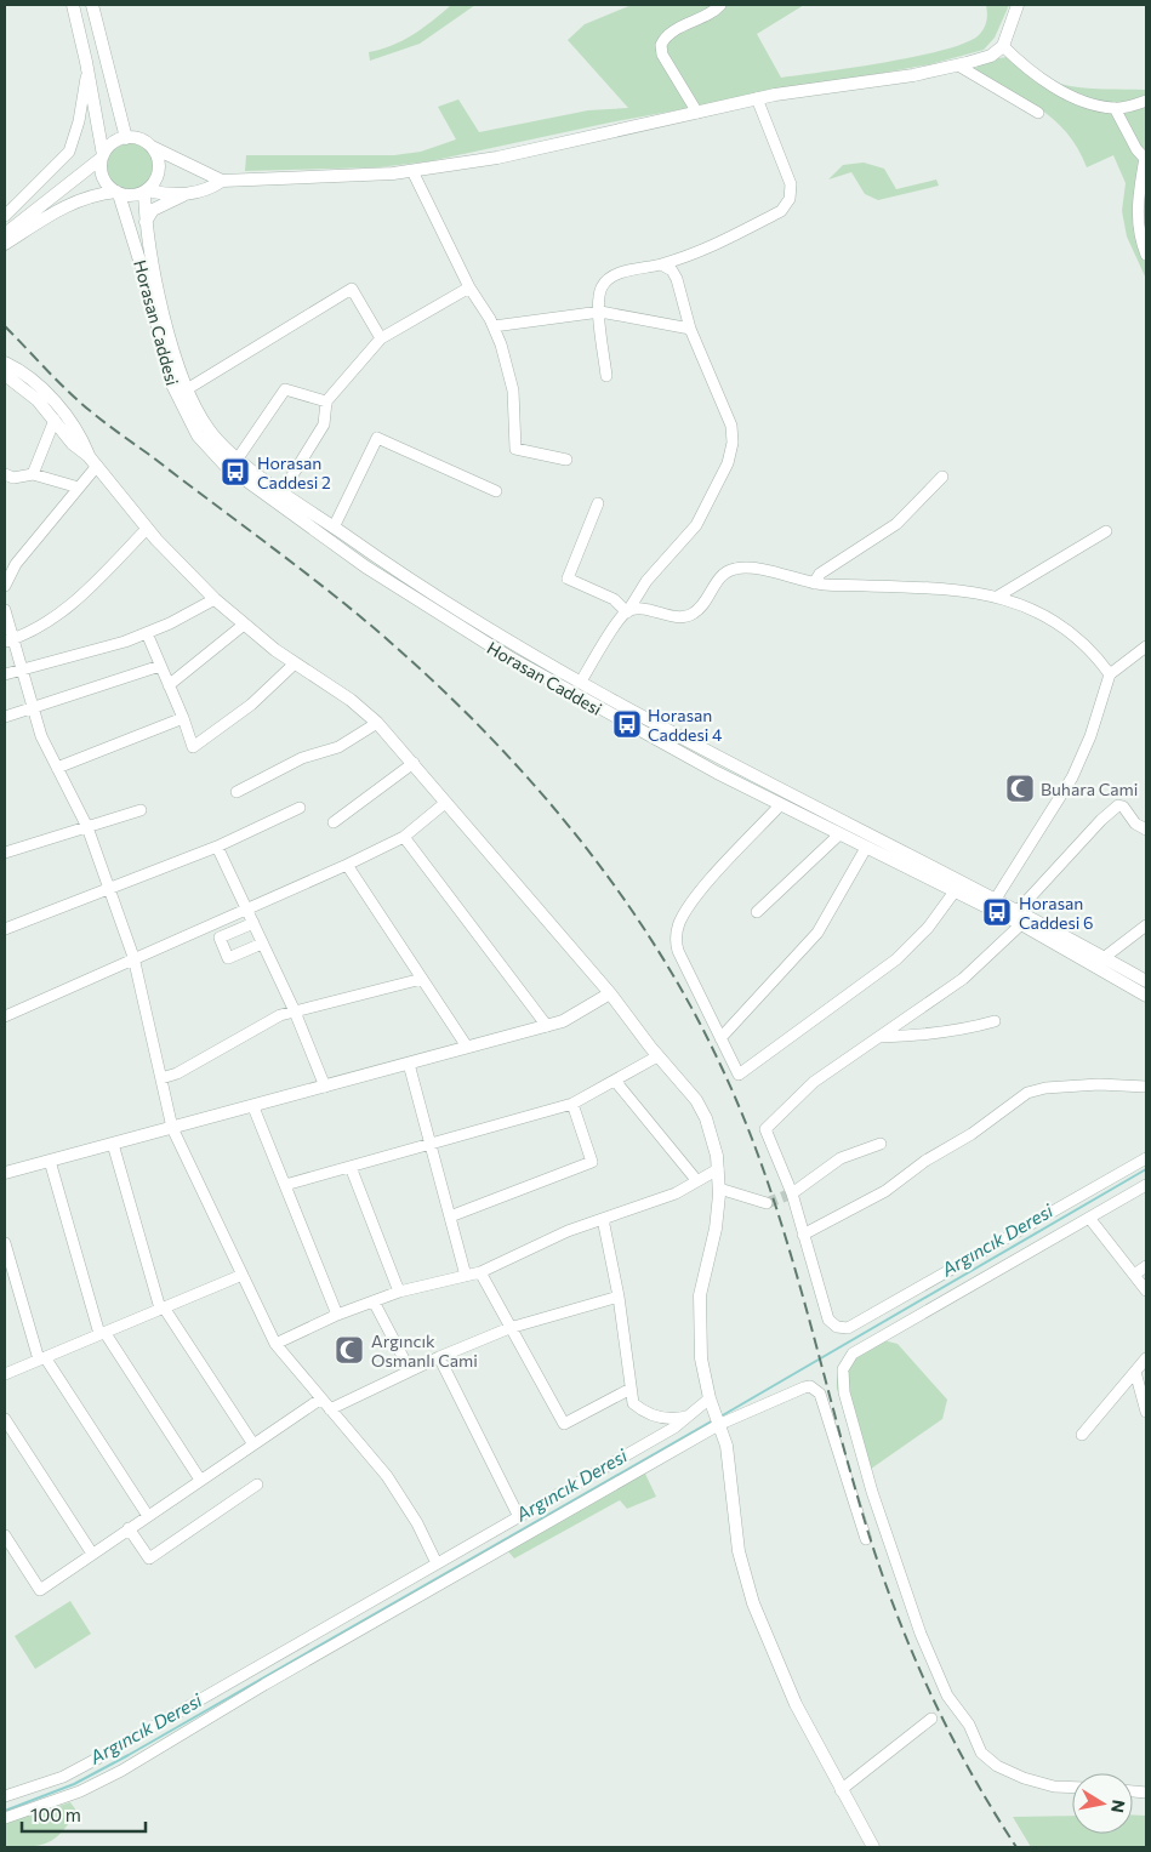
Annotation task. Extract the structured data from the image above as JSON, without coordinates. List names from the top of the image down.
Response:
{
  "streets": {
    "street": ["Horasan Caddesi"]
  },
  "water": ["Argıncık Deresi"],
  "places": {
    "bus stop": ["Horasan Caddesi 2", "Horasan Caddesi 4", "Horasan Caddesi 6"],
    "mosque": ["Buhara Cami", "Argıncık Osmanlı Cami"]
  },
  "scale_bar": "100 m",
  "north": "right"
}
